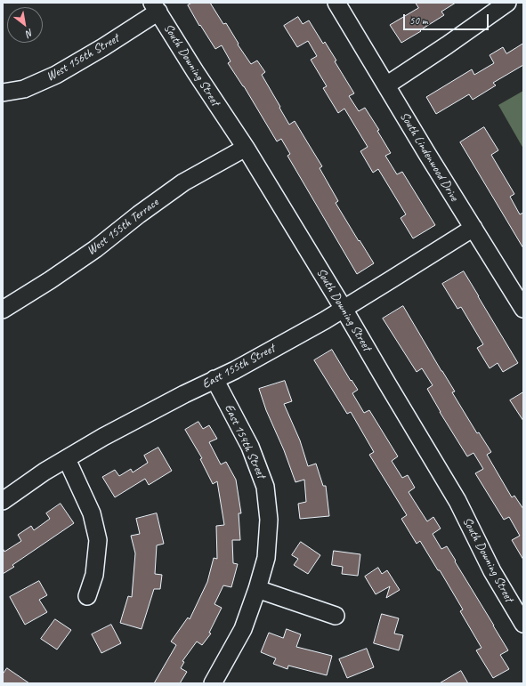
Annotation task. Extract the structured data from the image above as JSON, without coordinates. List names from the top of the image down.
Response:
{
  "streets": {
    "street": [
      "West 156th Street",
      "South Downing Street",
      "South Lindenwood Drive",
      "West 155th Terrace",
      "East 155th Street",
      "East 154th Street"
    ]
  },
  "crossings": [
    ["West 156th Street", "South Downing Street"],
    ["South Downing Street", "West 155th Terrace"],
    ["South Downing Street", "East 155th Street"],
    ["South Lindenwood Drive", "East 155th Street"],
    ["East 155th Street", "East 154th Street"]
  ],
  "scale_bar": "50 m",
  "north": "bottom right"
}
